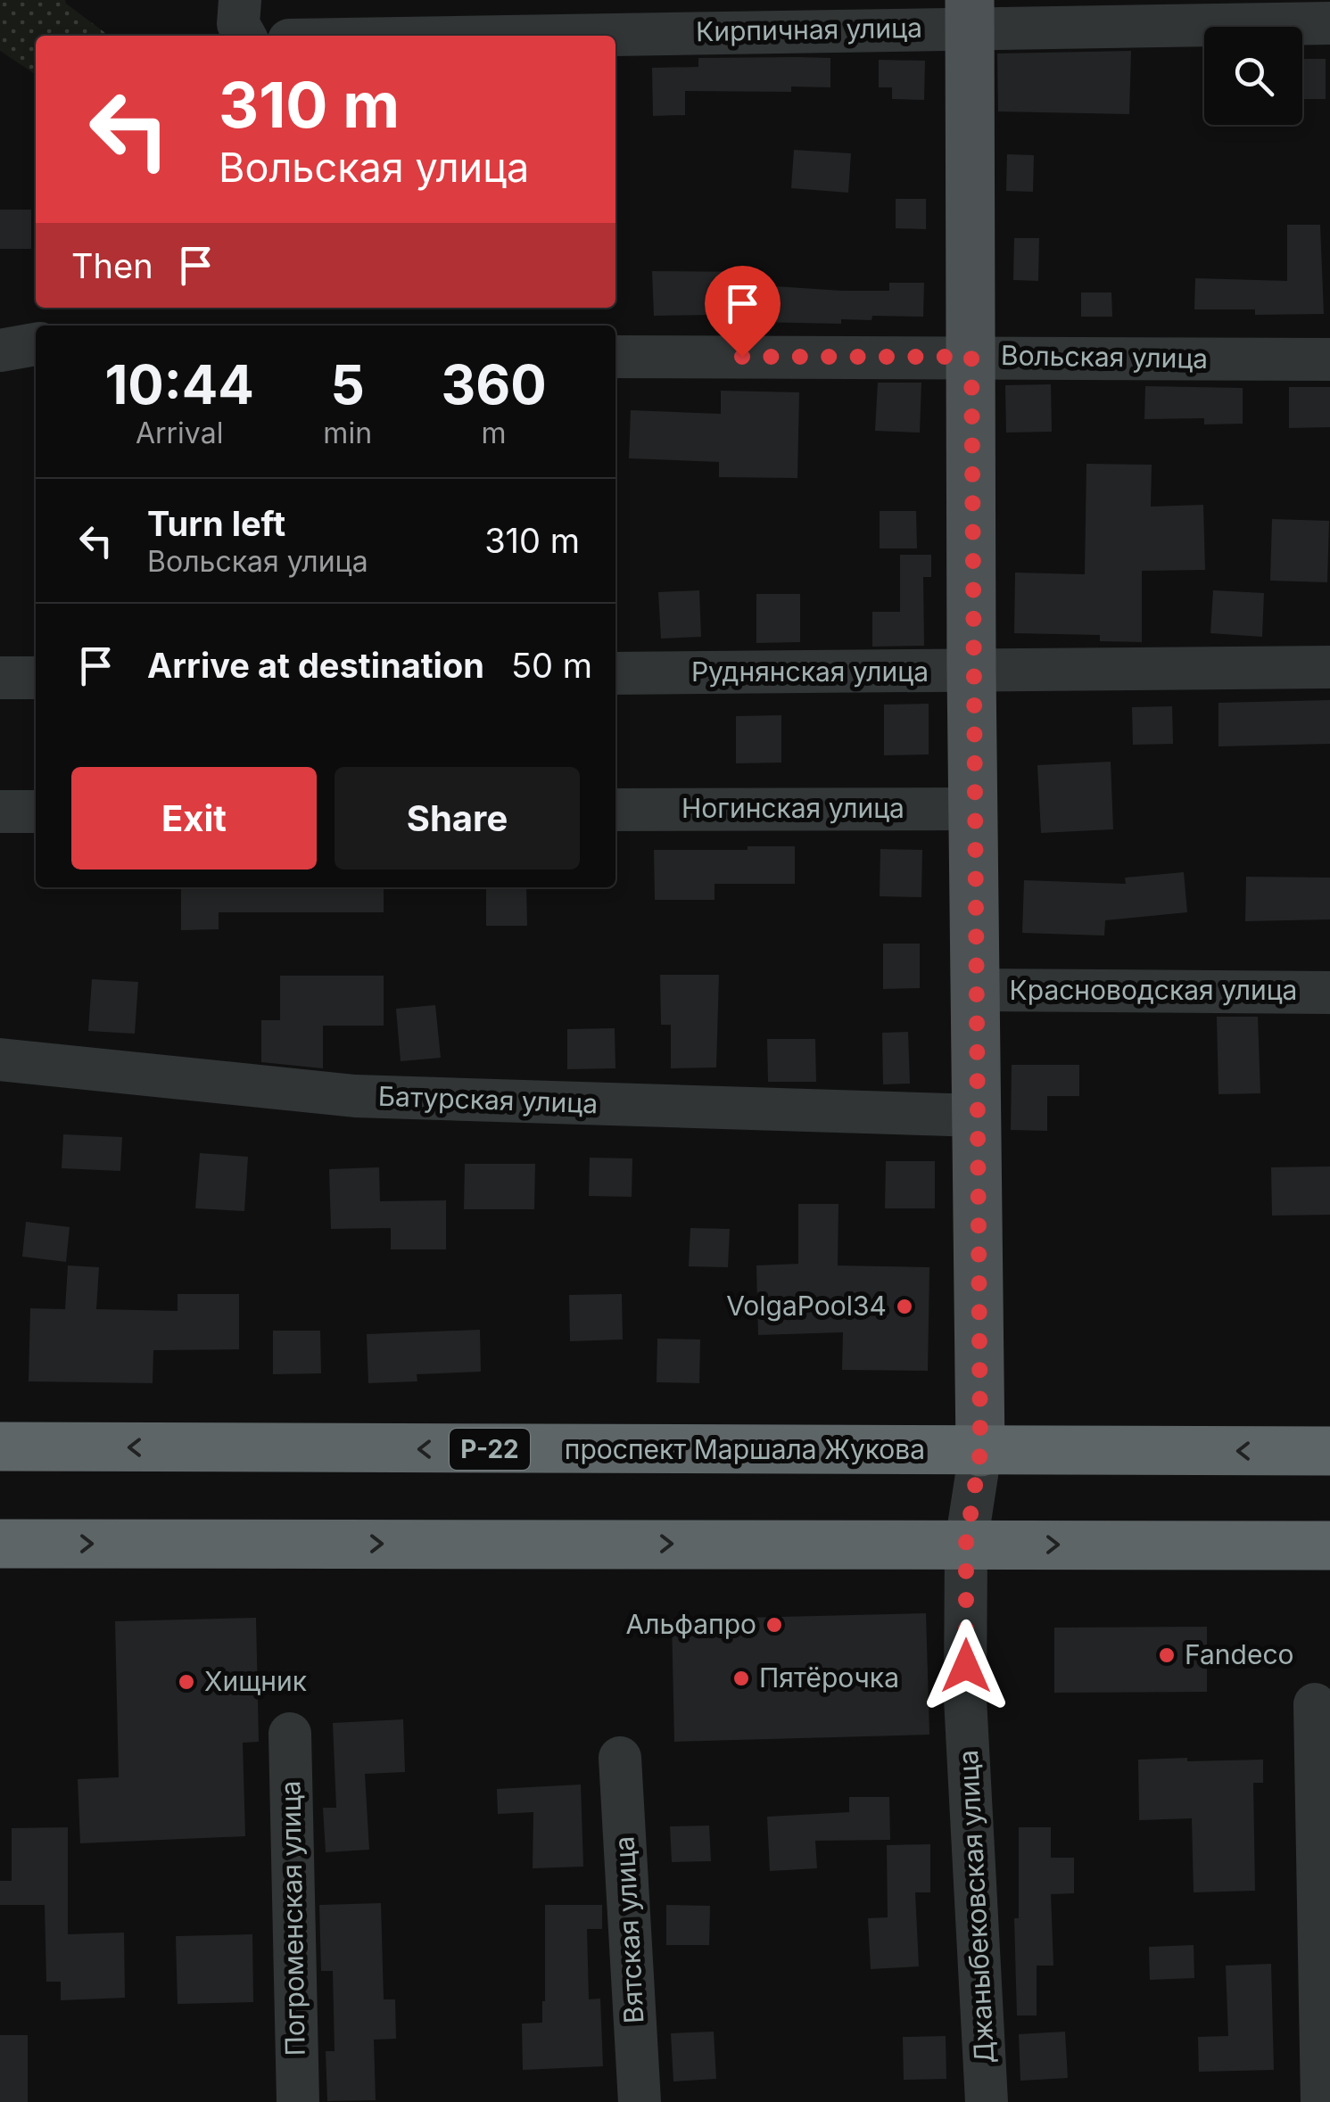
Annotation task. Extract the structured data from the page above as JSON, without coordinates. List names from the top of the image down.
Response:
{
  "streets": {
    "highway": ["Р-22", "проспект Маршала Жукова"],
    "main road": ["Джаныбековская улица"],
    "street": [
      "Кирпичная улица",
      "Вольская улица",
      "Руднянская улица",
      "Ногинская улица",
      "Красноводская улица",
      "Батурская улица",
      "Погроменская улица",
      "Вятская улица"
    ]
  },
  "crossings": [
    ["Кирпичная улица", "Джаныбековская улица"],
    ["Вольская улица", "Джаныбековская улица"],
    ["Руднянская улица", "Джаныбековская улица"],
    ["Ногинская улица", "Джаныбековская улица"],
    ["Красноводская улица", "Джаныбековская улица"],
    ["Батурская улица", "Джаныбековская улица"],
    ["проспект Маршала Жукова", "Джаныбековская улица"]
  ],
  "places": [
    "VolgaPool34",
    "Альфапро",
    "Fandeco",
    "Пятёрочка",
    "Хищник"
  ],
  "page": {
    "turn": ["310 m", "Вольская улица"],
    "then": "Then",
    "eta": [
      "10:44",
      "Arrival",
      "5",
      "min",
      "360",
      "m"
    ],
    "list": [
      {
        "name": "Turn left",
        "note": "Вольская улица",
        "value": "310 m"
      },
      {
        "name": "Arrive at destination",
        "value": "50 m"
      }
    ],
    "buttons": ["Exit", "Share"]
  }
}
